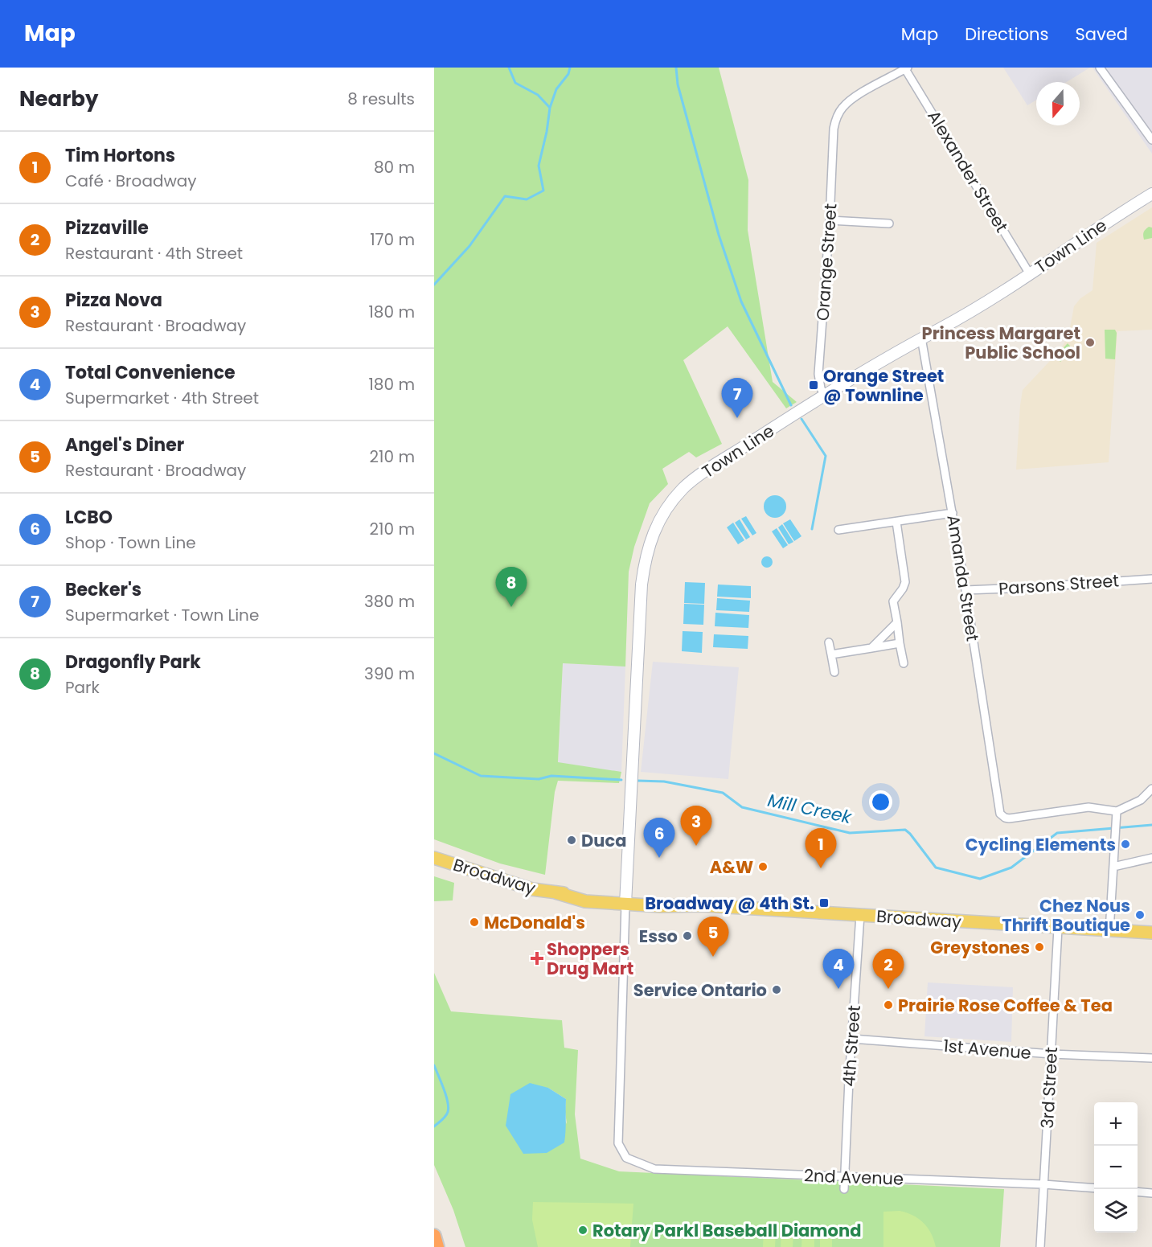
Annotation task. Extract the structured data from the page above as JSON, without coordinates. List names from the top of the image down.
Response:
{
  "streets": {
    "main road": ["Town Line", "Broadway"],
    "street": [
      "Alexander Street",
      "Orange Street",
      "Amanda Street",
      "Parsons Street",
      "4th Street",
      "1st Avenue",
      "3rd Street",
      "2nd Avenue"
    ]
  },
  "crossings": [
    ["Alexander Street", "Town Line"],
    ["Alexander Street", "Orange Street"],
    ["Town Line", "Orange Street"],
    ["Town Line", "Amanda Street"],
    ["Town Line", "Broadway"],
    ["Town Line", "2nd Avenue"],
    ["Amanda Street", "Parsons Street"],
    ["Broadway", "4th Street"],
    ["Broadway", "3rd Street"],
    ["Broadway", "2nd Avenue"],
    ["4th Street", "1st Avenue"],
    ["4th Street", "2nd Avenue"],
    ["1st Avenue", "3rd Street"],
    ["3rd Street", "2nd Avenue"]
  ],
  "water": ["Mill Creek"],
  "places": {
    "other": [
      "Princess Margaret Public School",
      "Duca",
      "Cycling Elements",
      "A&W",
      "Chez Nous Thrift Boutique",
      "McDonald's",
      "Esso",
      "Greystones",
      "Service Ontario",
      "Prairie Rose Coffee & Tea",
      "Rotary Parkl Baseball Diamond"
    ],
    "transit": ["Orange Street @ Townline", "Broadway @ 4th St."],
    "health": ["Shoppers Drug Mart"]
  },
  "north": "bottom",
  "page": {
    "header": "Map",
    "nav": ["Map", "Directions", "Saved"],
    "heading": ["Nearby", "8 results"],
    "list": [
      {
        "mark": "1",
        "name": "Tim Hortons",
        "note": "Café · Broadway",
        "value": "80 m"
      },
      {
        "mark": "2",
        "name": "Pizzaville",
        "note": "Restaurant · 4th Street",
        "value": "170 m"
      },
      {
        "mark": "3",
        "name": "Pizza Nova",
        "note": "Restaurant · Broadway",
        "value": "180 m"
      },
      {
        "mark": "4",
        "name": "Total Convenience",
        "note": "Supermarket · 4th Street",
        "value": "180 m"
      },
      {
        "mark": "5",
        "name": "Angel's Diner",
        "note": "Restaurant · Broadway",
        "value": "210 m"
      },
      {
        "mark": "6",
        "name": "LCBO",
        "note": "Shop · Town Line",
        "value": "210 m"
      },
      {
        "mark": "7",
        "name": "Becker's",
        "note": "Supermarket · Town Line",
        "value": "380 m"
      },
      {
        "mark": "8",
        "name": "Dragonfly Park",
        "note": "Park",
        "value": "390 m"
      }
    ],
    "pins": [
      "7",
      "8",
      "3",
      "6",
      "1",
      "5",
      "2",
      "4"
    ],
    "map_buttons": ["+", "−"]
  }
}
